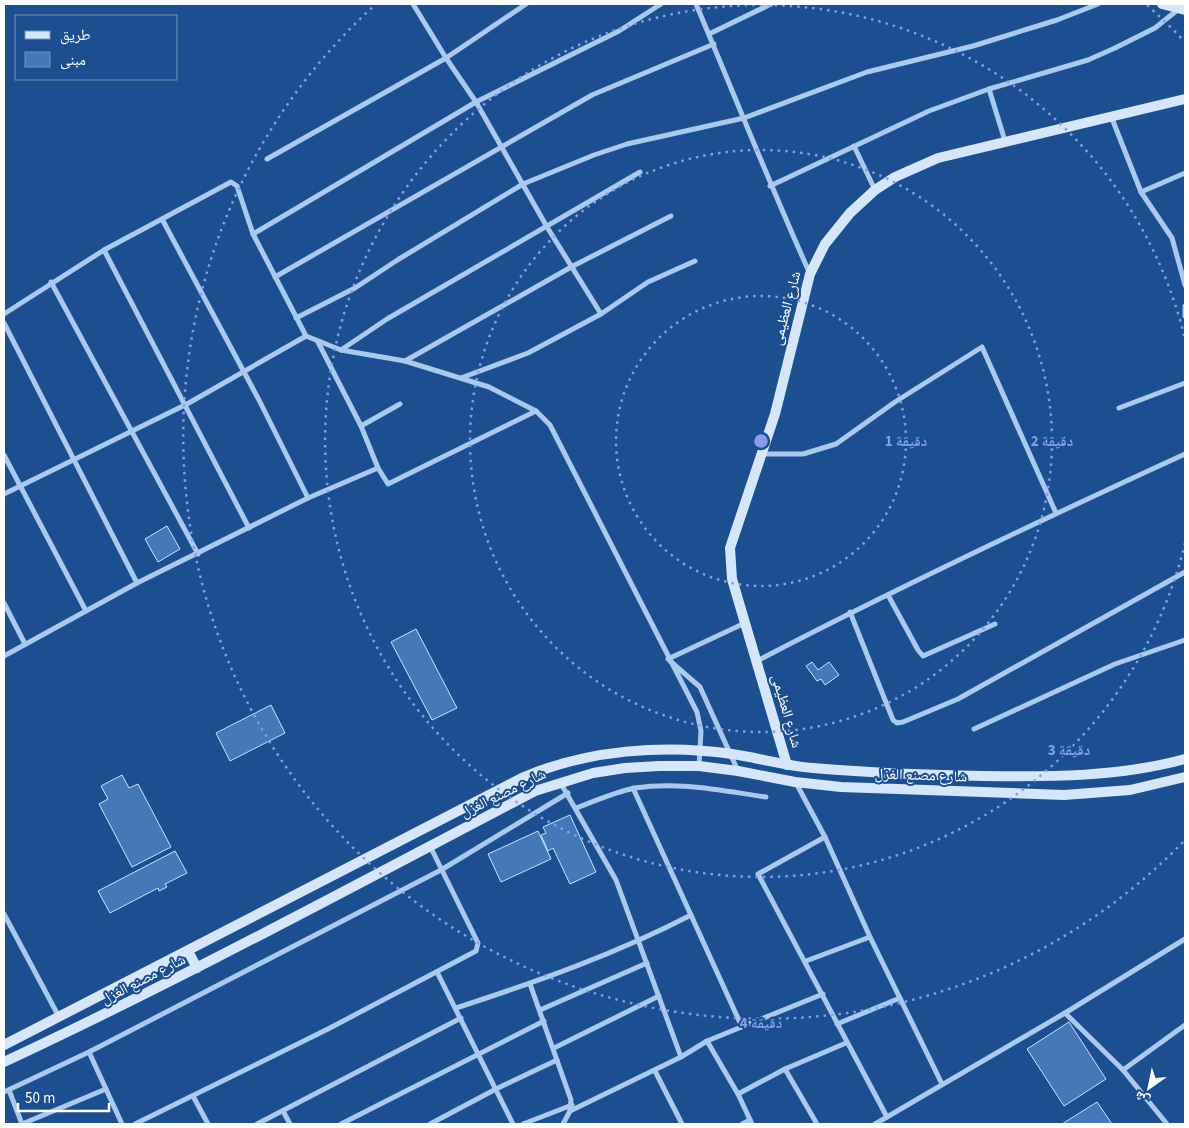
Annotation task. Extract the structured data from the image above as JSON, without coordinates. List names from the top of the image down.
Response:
{
  "streets": {
    "street": ["شارع العظيمى", "شارع مصنع الغزل"]
  },
  "crossings": [
    ["شارع العظيمى", "شارع مصنع الغزل"]
  ],
  "legend": ["طريق", "مبنى"],
  "scale_bar": "50 m",
  "north": "bottom left",
  "rings": [
    "1 دقيقة",
    "2 دقيقة",
    "3 دقيقة",
    "4 دقيقة"
  ]
}
